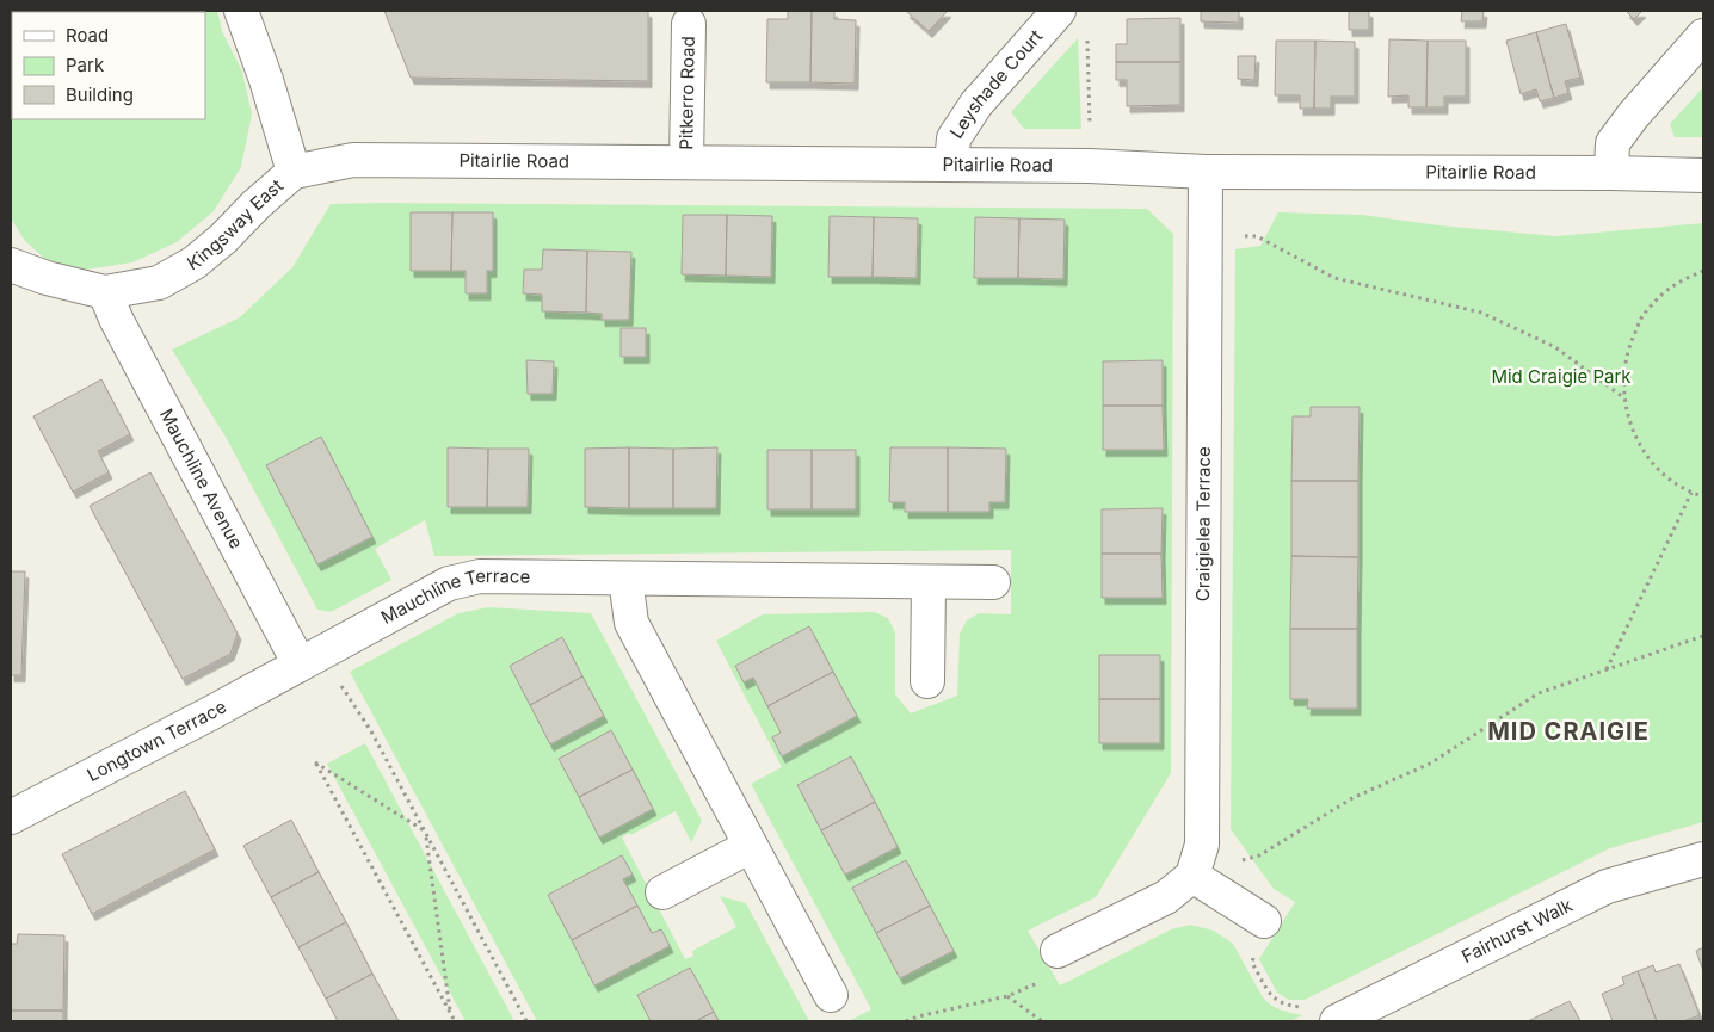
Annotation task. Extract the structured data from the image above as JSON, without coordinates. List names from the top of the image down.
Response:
{
  "streets": {
    "street": [
      "Leyshade Court",
      "Pitkerro Road",
      "Pitairlie Road",
      "Kingsway East",
      "Mauchline Avenue",
      "Craigielea Terrace",
      "Mauchline Terrace",
      "Longtown Terrace",
      "Fairhurst Walk"
    ]
  },
  "crossings": [
    ["Leyshade Court", "Pitairlie Road"],
    ["Pitkerro Road", "Pitairlie Road"],
    ["Pitairlie Road", "Kingsway East"],
    ["Pitairlie Road", "Craigielea Terrace"],
    ["Kingsway East", "Mauchline Avenue"],
    ["Mauchline Avenue", "Mauchline Terrace"],
    ["Mauchline Avenue", "Longtown Terrace"],
    ["Mauchline Terrace", "Longtown Terrace"]
  ],
  "districts": ["MID CRAIGIE"],
  "parks": ["Mid Craigie Park"],
  "legend": ["Road", "Park", "Building"]
}
